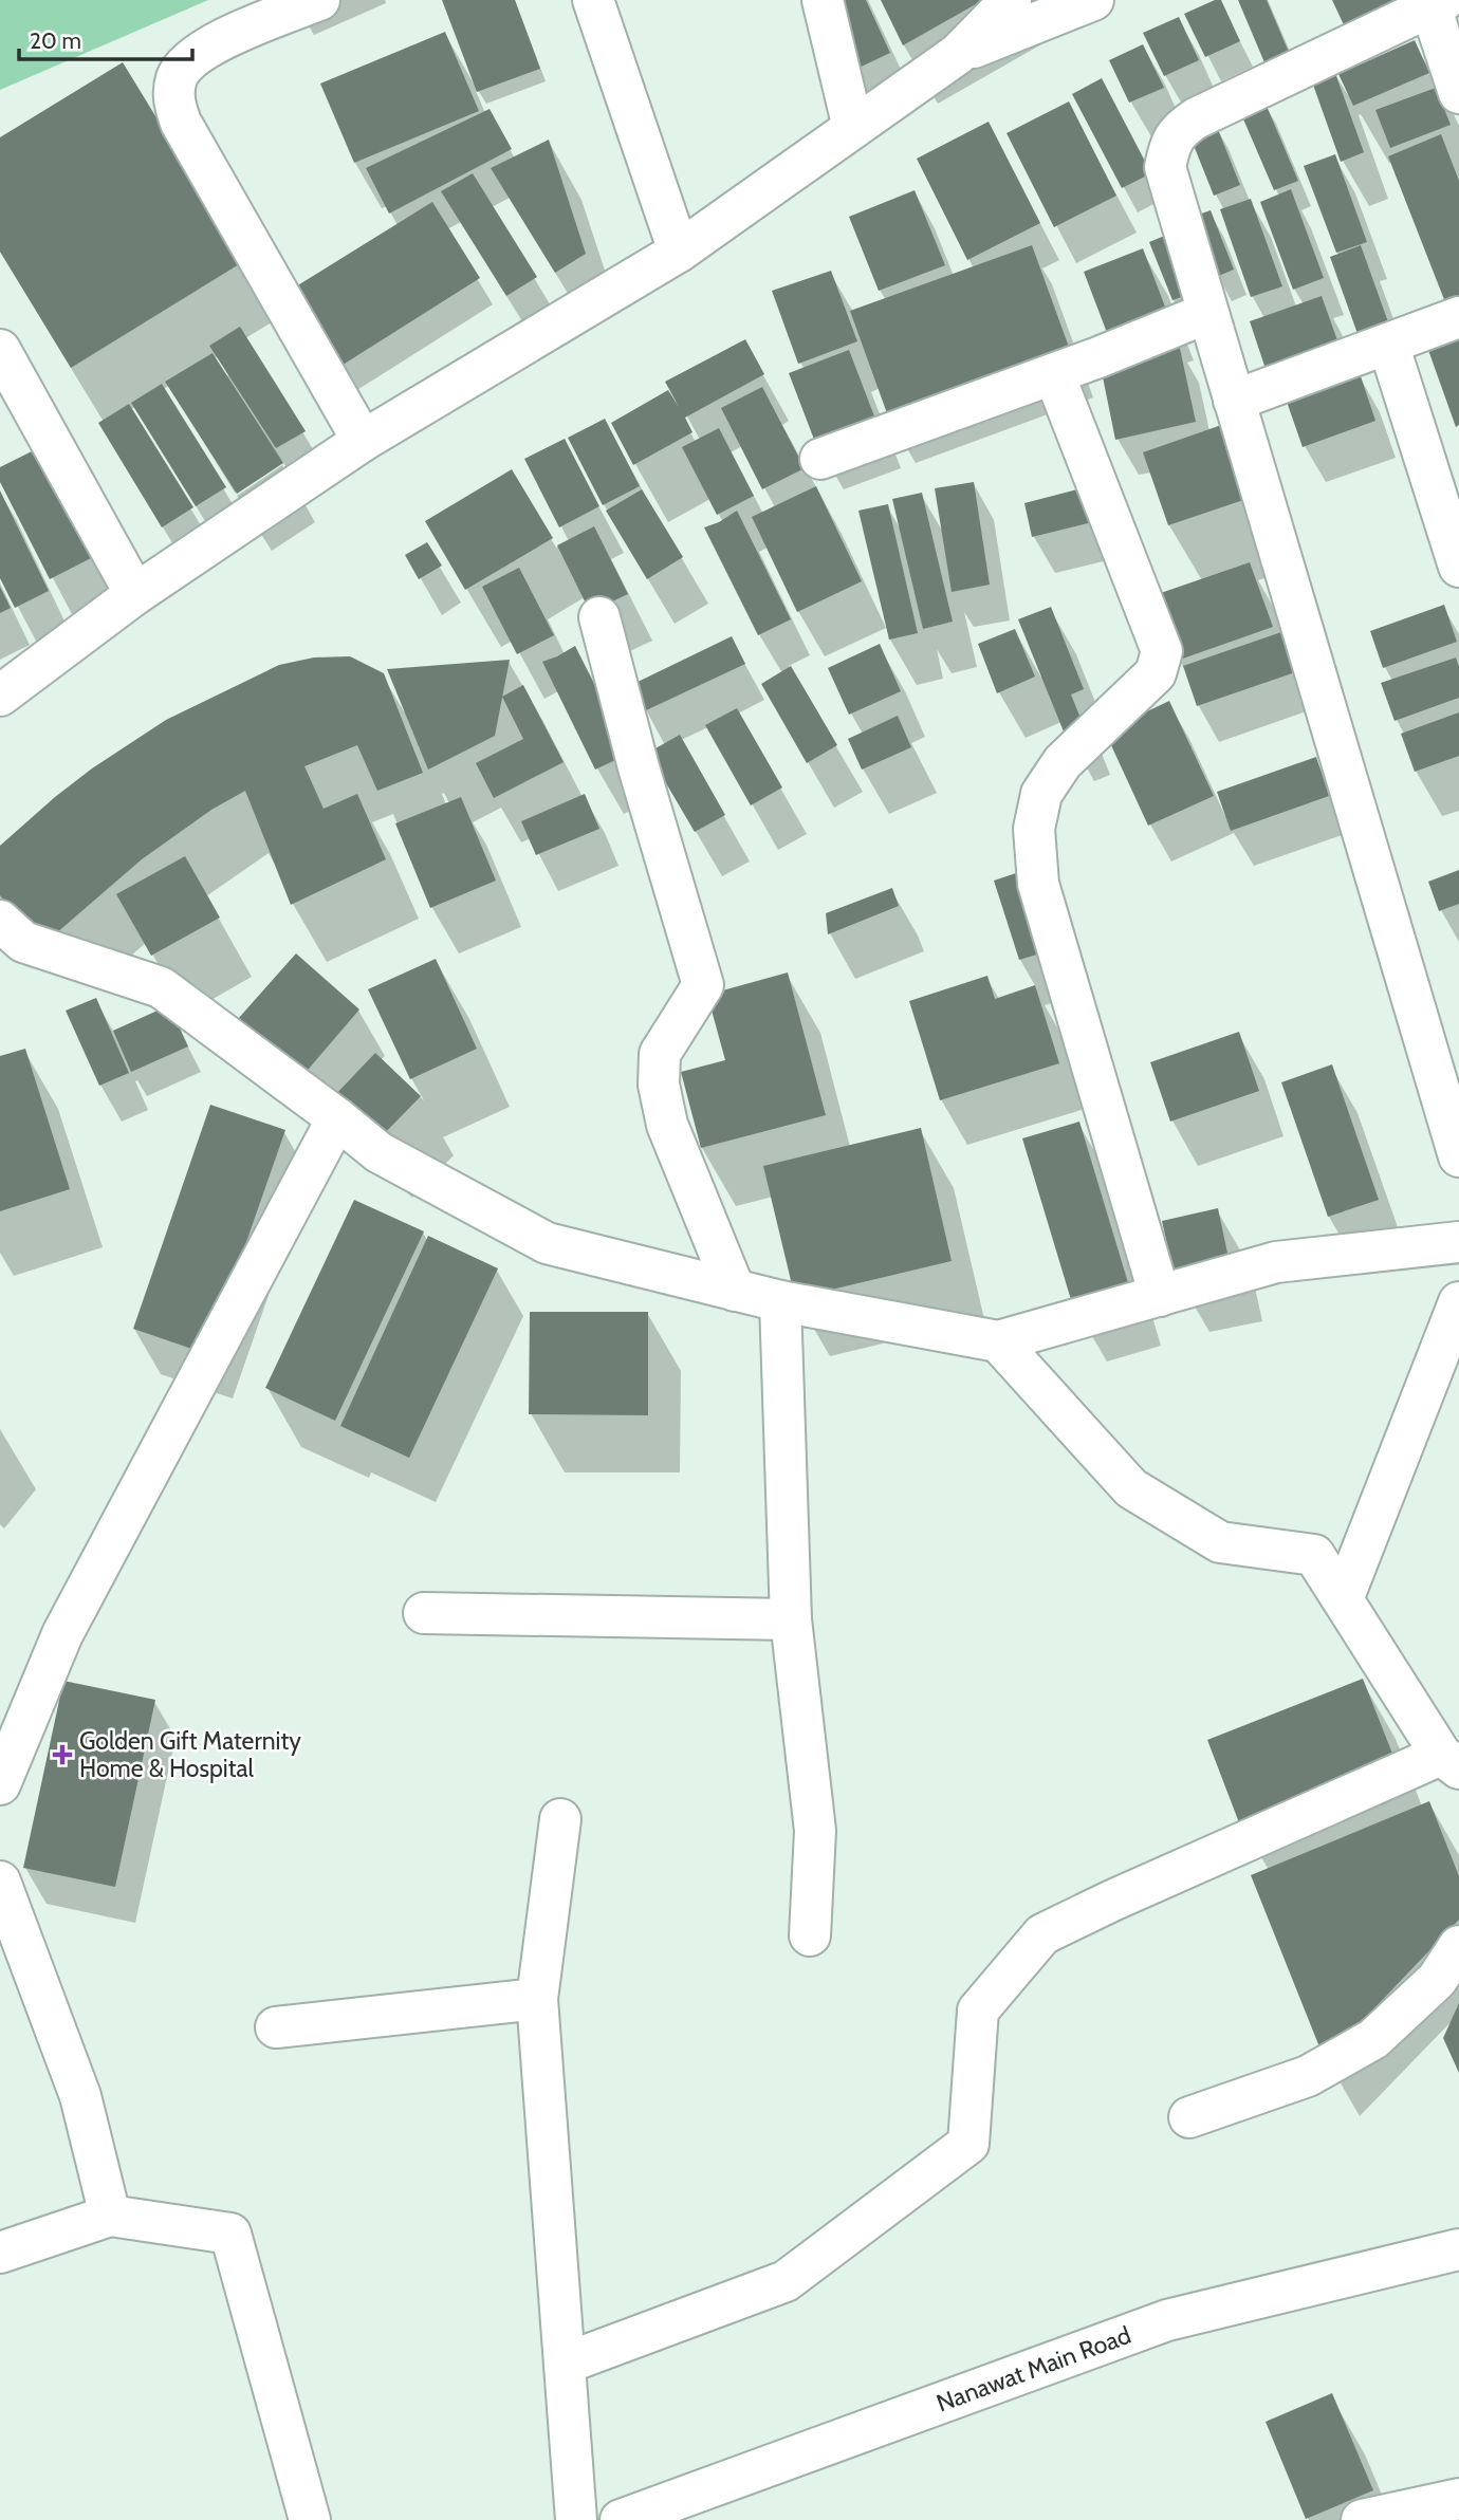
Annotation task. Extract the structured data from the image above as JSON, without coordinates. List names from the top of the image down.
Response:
{
  "streets": {
    "street": ["Nanawat Main Road"]
  },
  "places": {
    "health": ["Golden Gift Maternity Home & Hospital"]
  },
  "scale_bar": "20 m"
}
